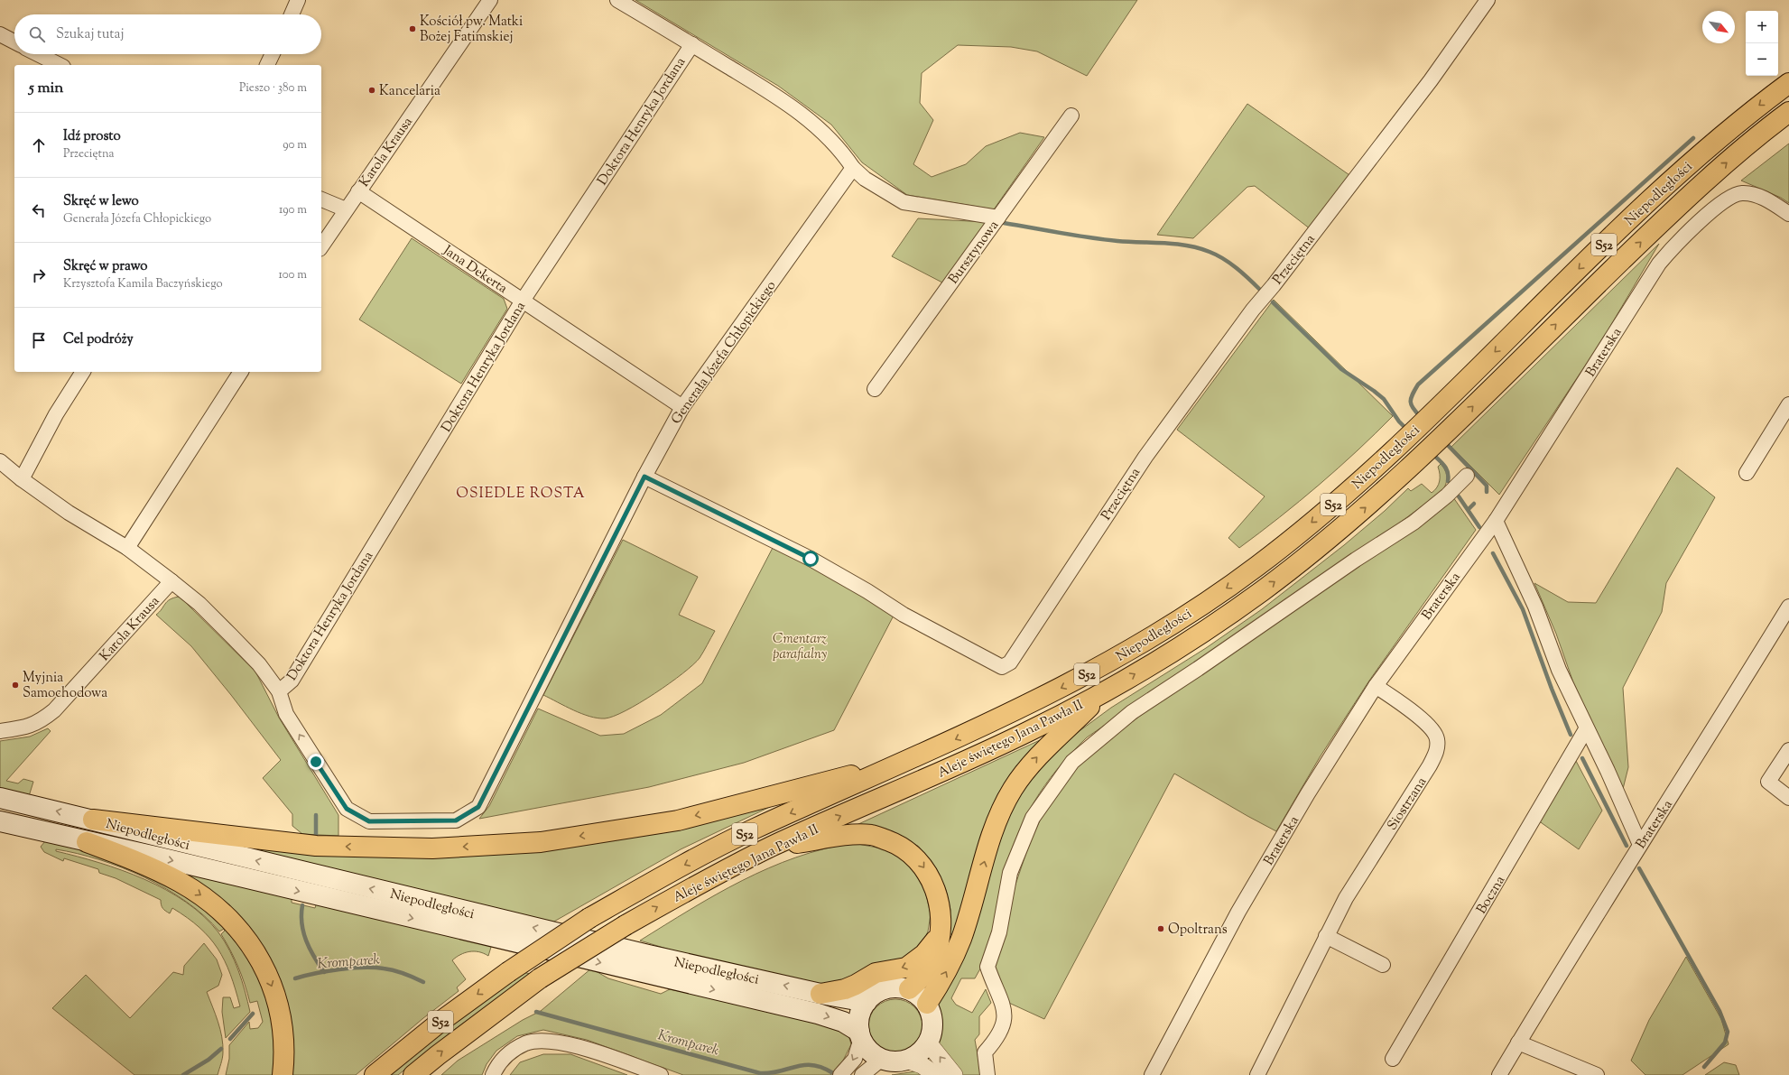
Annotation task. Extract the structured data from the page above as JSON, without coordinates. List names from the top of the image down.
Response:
{
  "streets": {
    "highway": ["Niepodległości", "S52", "Aleje świętego Jana Pawła II"],
    "street": [
      "Doktora Henryka Jordana",
      "Karola Krausa",
      "Bursztynowa",
      "Przeciętna",
      "Jana Dekerta",
      "Generała Józefa Chłopickiego",
      "Braterska",
      "Siostrzana",
      "Boczna"
    ]
  },
  "crossings": [
    ["Doktora Henryka Jordana", "Jana Dekerta"],
    ["Doktora Henryka Jordana", "Generała Józefa Chłopickiego"],
    ["Karola Krausa", "Jana Dekerta"],
    ["Niepodległości", "Aleje świętego Jana Pawła II"],
    ["Przeciętna", "Generała Józefa Chłopickiego"],
    ["Jana Dekerta", "Generała Józefa Chłopickiego"],
    ["Braterska", "Siostrzana"]
  ],
  "districts": ["OSIEDLE ROSTA"],
  "water": ["Kromparek"],
  "parks": ["Cmentarz parafialny"],
  "places": [
    "Kościół pw. Matki Bożej Fatimskiej",
    "Kancelaria",
    "Myjnia Samochodowa",
    "Opoltrans"
  ],
  "north": "bottom right",
  "page": {
    "map_buttons": ["+", "−"],
    "search": "Szukaj tutaj",
    "heading": ["5 min", "Pieszo · 380 m"],
    "list": [
      ["Idź prosto", "Przeciętna", "90 m"],
      ["Skręć w lewo", "Generała Józefa Chłopickiego", "190 m"],
      ["Skręć w prawo", "Krzysztofa Kamila Baczyńskiego", "100 m"],
      "Cel podróży"
    ]
  }
}
